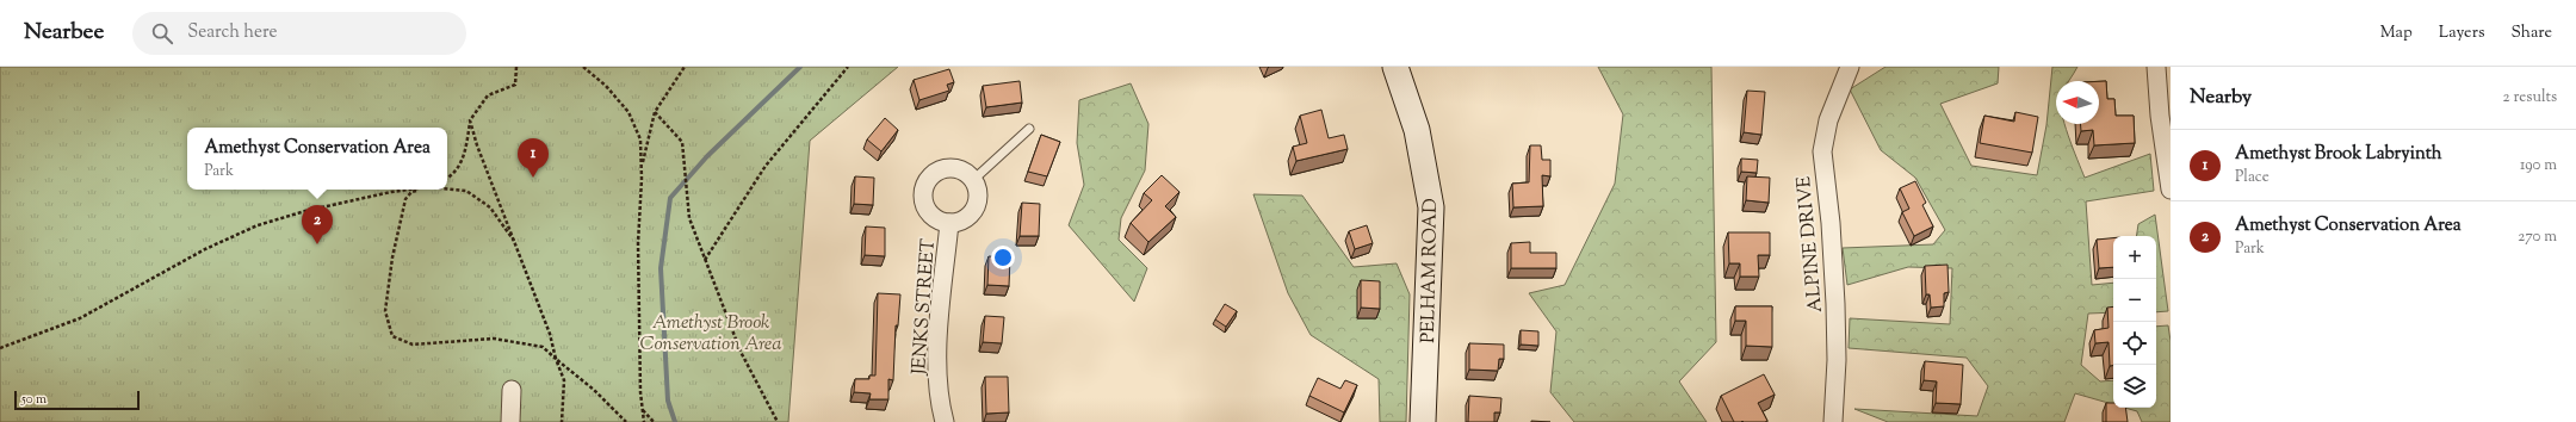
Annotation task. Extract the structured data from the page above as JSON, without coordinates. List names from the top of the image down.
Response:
{
  "streets": {
    "main road": ["PELHAM ROAD"],
    "street": ["ALPINE DRIVE", "JENKS STREET"]
  },
  "parks": ["Amethyst Brook Conservation Area"],
  "scale_bar": "50 m",
  "north": "left",
  "page": {
    "header": "Nearbee",
    "search": "Search here",
    "nav": ["Map", "Layers", "Share"],
    "heading": ["Nearby", "2 results"],
    "popup": ["Amethyst Conservation Area", "Park"],
    "list": [
      {
        "mark": "1",
        "name": "Amethyst Brook Labryinth",
        "note": "Place",
        "value": "190 m"
      },
      {
        "mark": "2",
        "name": "Amethyst Conservation Area",
        "note": "Park",
        "value": "270 m"
      }
    ],
    "pins": ["1", "2"],
    "map_buttons": ["+", "−"],
    "scale": "50 m"
  }
}
